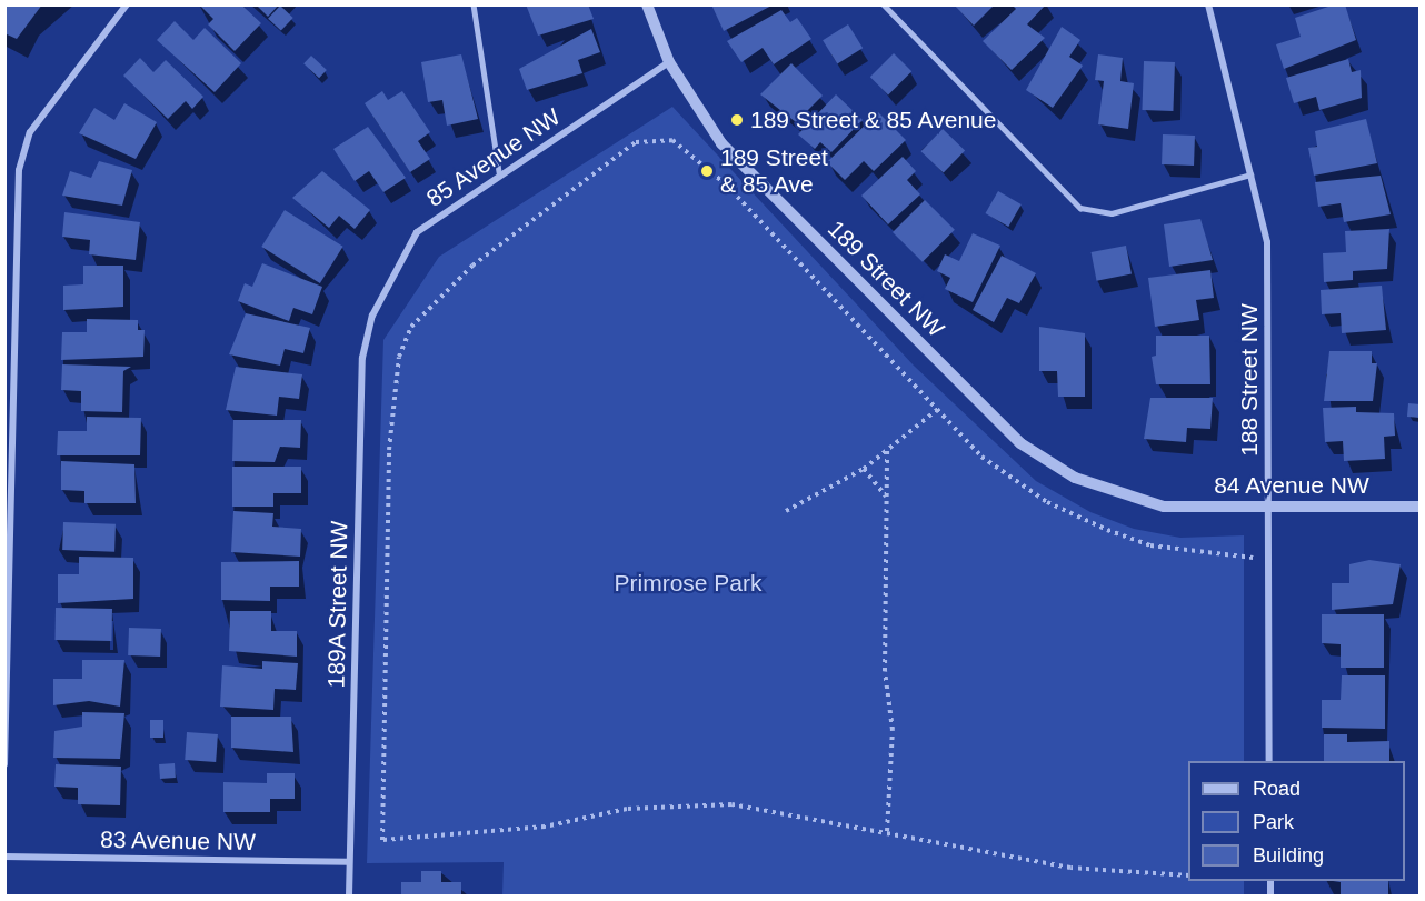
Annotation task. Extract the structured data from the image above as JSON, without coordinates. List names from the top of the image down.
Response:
{
  "streets": {
    "street": [
      "85 Avenue NW",
      "189 Street NW",
      "188 Street NW",
      "84 Avenue NW",
      "189A Street NW",
      "83 Avenue NW"
    ]
  },
  "crossings": [
    ["85 Avenue NW", "189 Street NW"],
    ["85 Avenue NW", "189A Street NW"],
    ["189 Street NW", "84 Avenue NW"],
    ["188 Street NW", "84 Avenue NW"],
    ["189A Street NW", "83 Avenue NW"]
  ],
  "parks": ["Primrose Park"],
  "places": ["189 Street & 85 Avenue", "189 Street & 85 Ave"],
  "legend": ["Road", "Park", "Building"]
}
